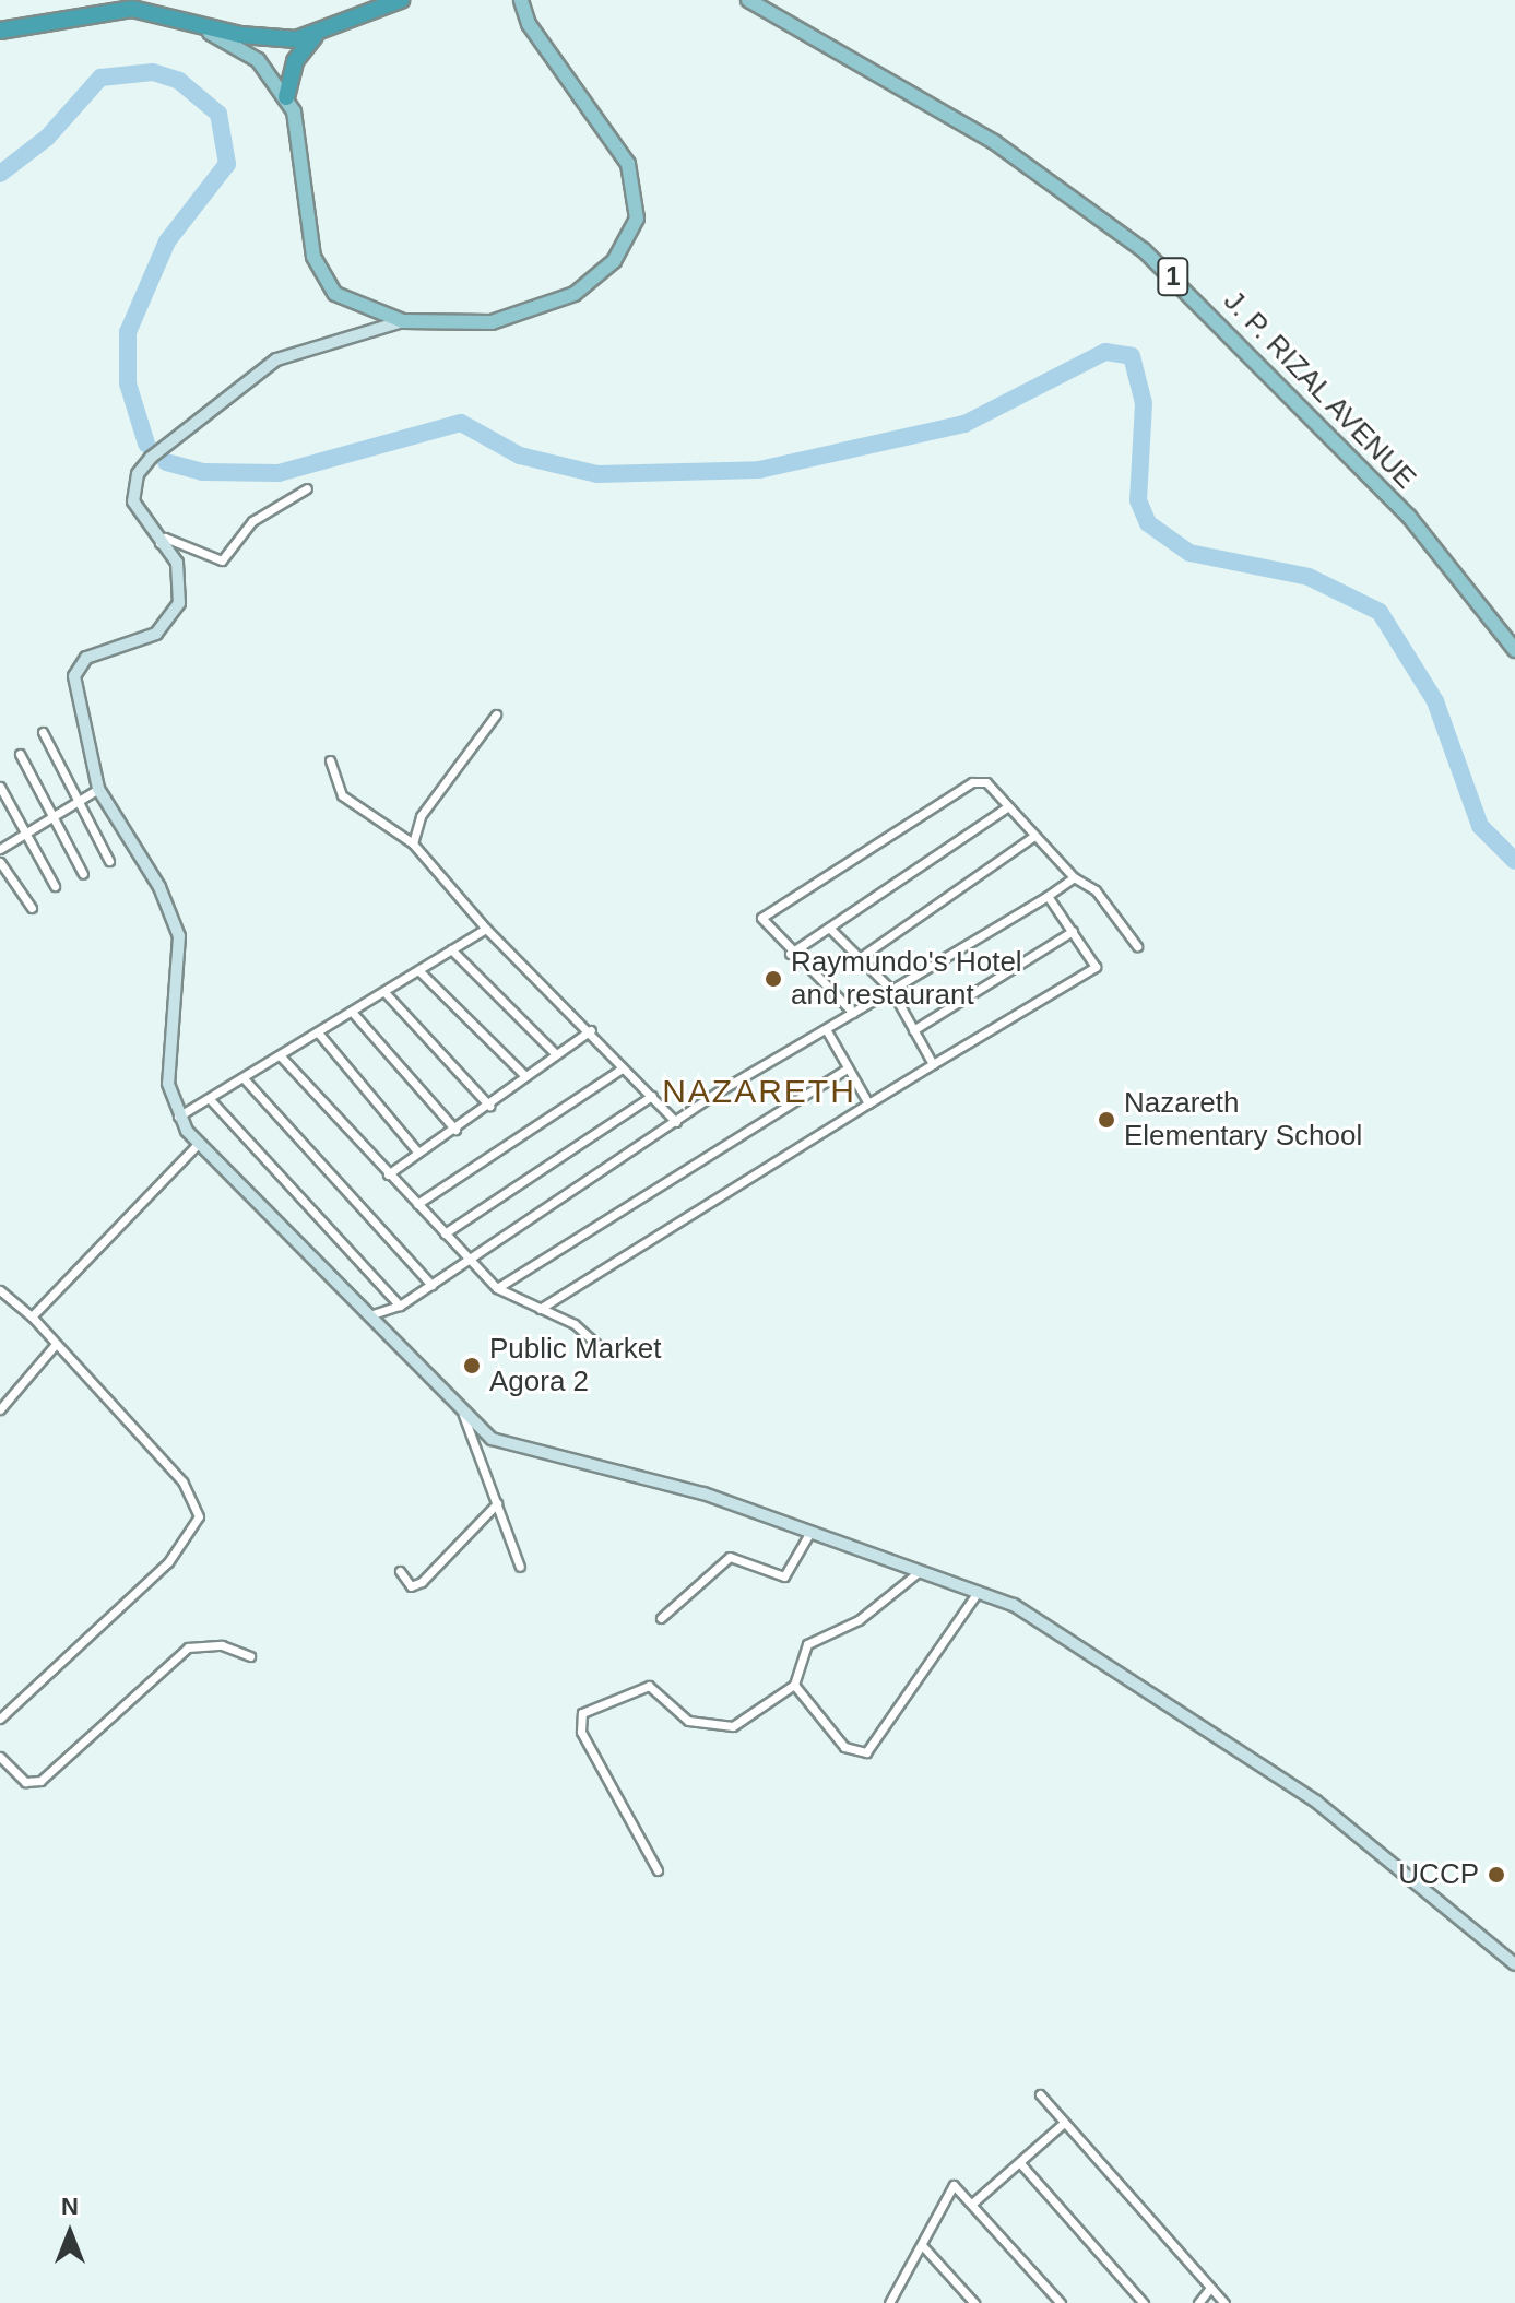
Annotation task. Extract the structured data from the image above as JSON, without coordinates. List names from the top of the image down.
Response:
{
  "streets": {
    "main road": ["1", "J. P. RIZAL AVENUE"]
  },
  "districts": ["NAZARETH"],
  "places": [
    "Raymundo's Hotel and restaurant",
    "Nazareth Elementary School",
    "Public Market Agora 2",
    "UCCP"
  ],
  "north": "top"
}
